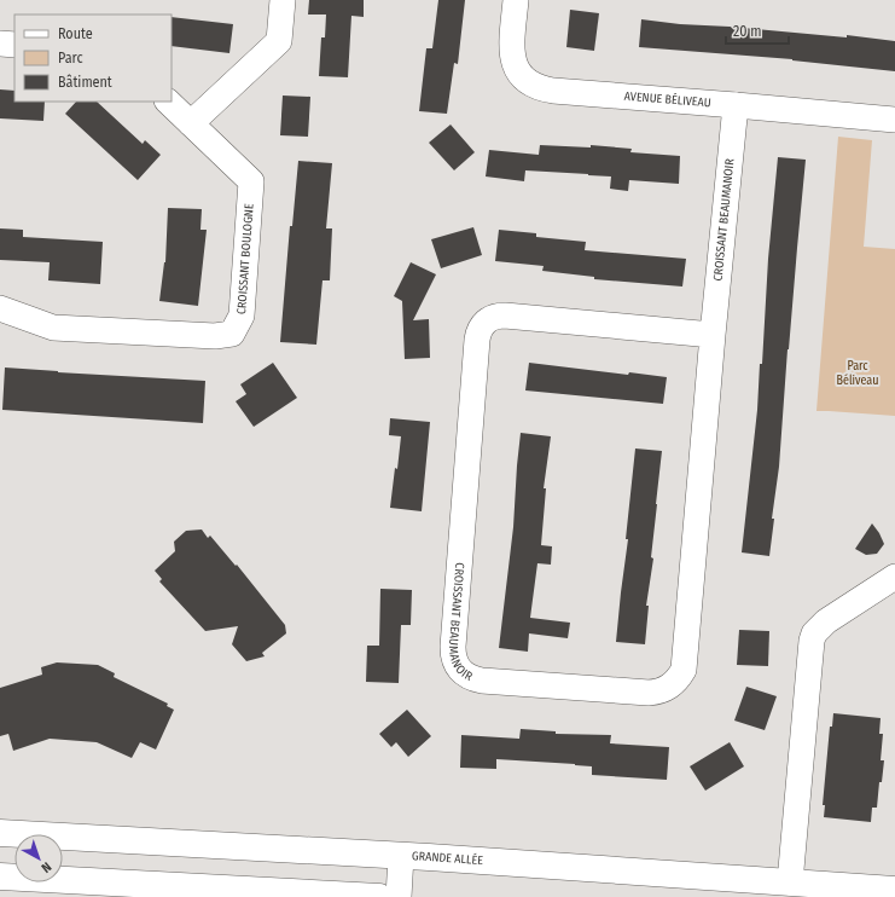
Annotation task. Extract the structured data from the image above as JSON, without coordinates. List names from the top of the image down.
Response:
{
  "streets": {
    "main road": ["GRANDE ALLÉE"],
    "street": ["AVENUE BÉLIVEAU", "CROISSANT BEAUMANOIR", "CROISSANT BOULOGNE"]
  },
  "crossings": [
    ["AVENUE BÉLIVEAU", "CROISSANT BEAUMANOIR"]
  ],
  "parks": ["Parc Béliveau"],
  "legend": ["Route", "Parc", "Bâtiment"],
  "scale_bar": "20 m",
  "north": "bottom right"
}
